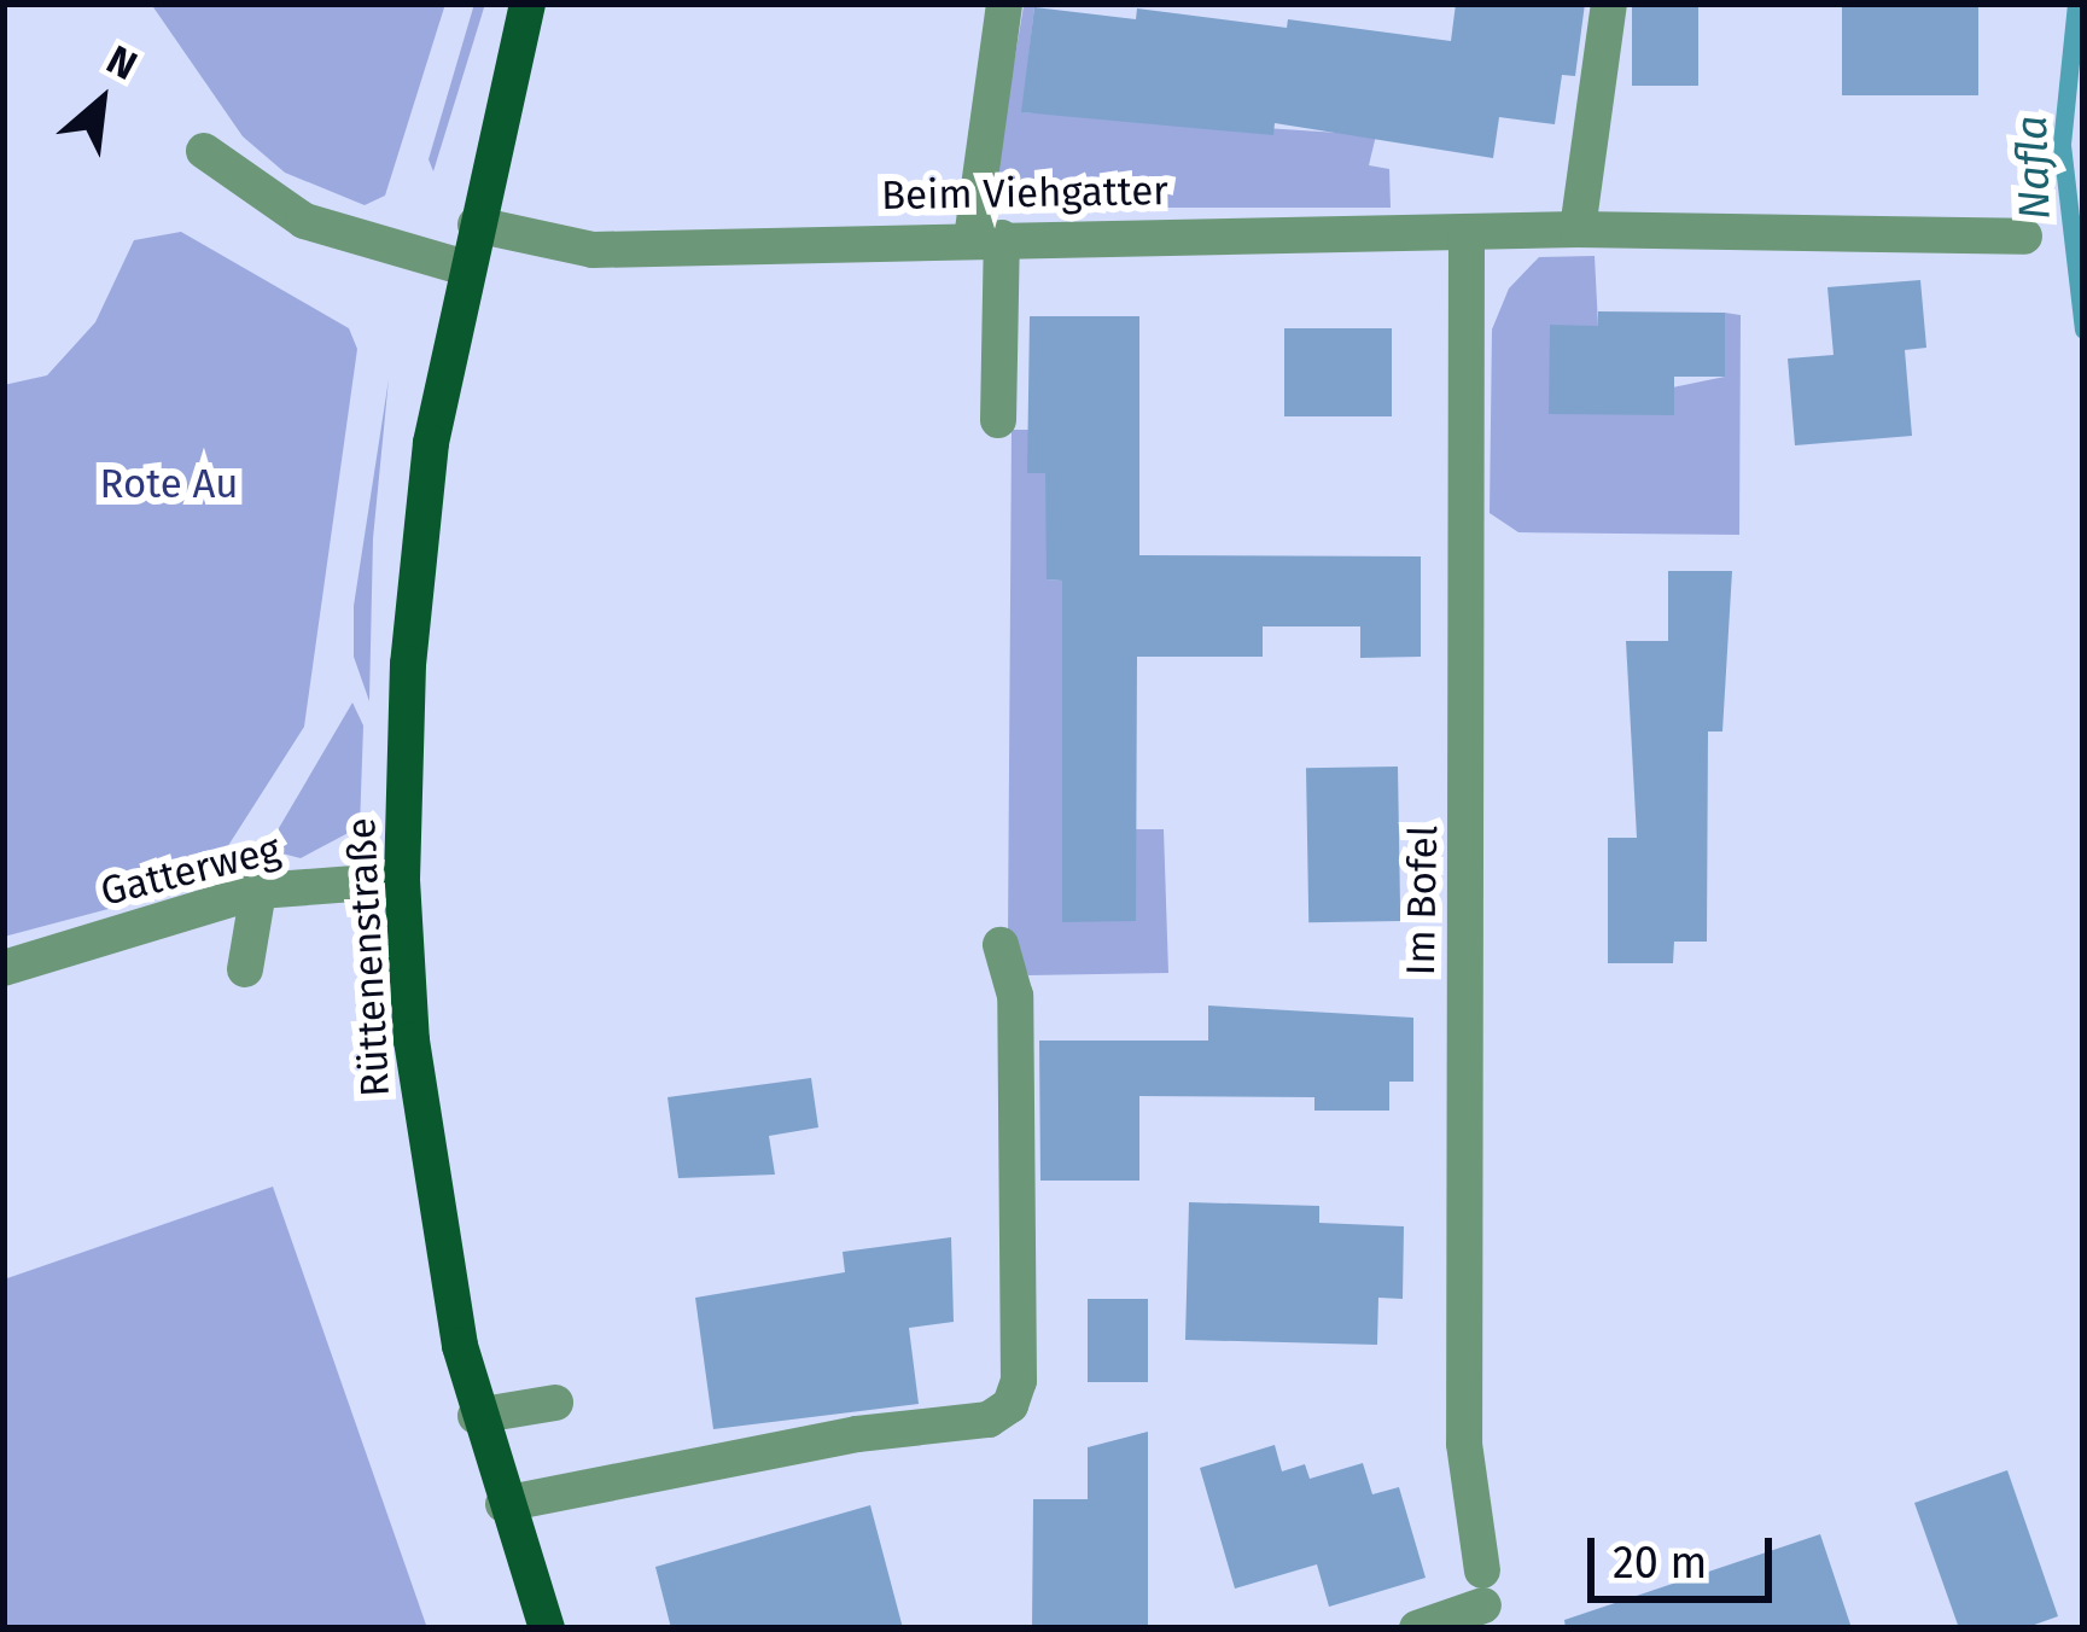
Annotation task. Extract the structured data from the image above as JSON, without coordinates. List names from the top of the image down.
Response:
{
  "streets": {
    "main road": ["Rüttenenstraße"],
    "street": ["Beim Viehgatter", "Gatterweg", "Im Bofel"]
  },
  "crossings": [
    ["Beim Viehgatter", "Im Bofel"],
    ["Beim Viehgatter", "Rüttenenstraße"],
    ["Gatterweg", "Rüttenenstraße"]
  ],
  "water": ["Nafla"],
  "parks": ["Rote Au"],
  "scale_bar": "20 m",
  "north": "top right"
}
